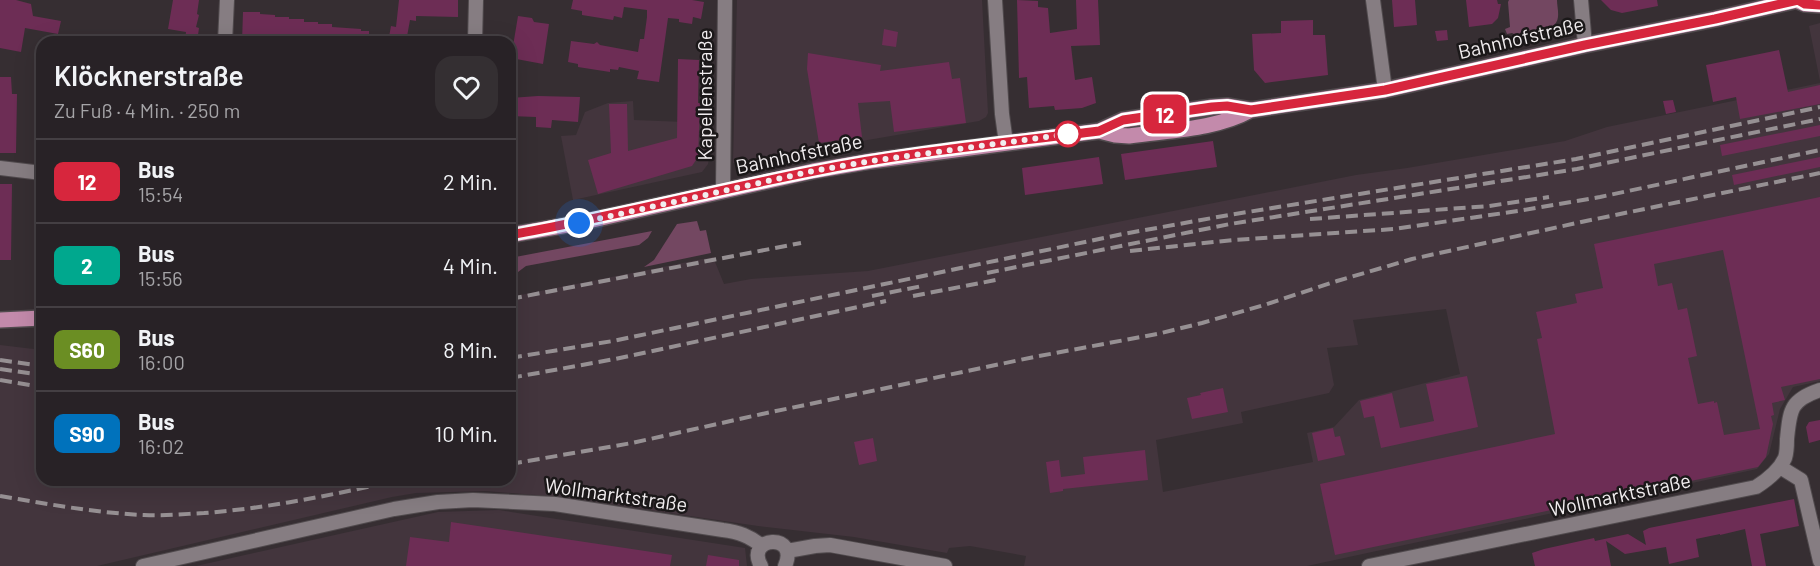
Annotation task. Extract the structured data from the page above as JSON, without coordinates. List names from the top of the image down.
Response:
{
  "streets": {
    "main road": ["Bahnhofstraße"],
    "street": ["Kapellenstraße", "Wollmarktstraße"]
  },
  "crossings": [
    ["Bahnhofstraße", "Kapellenstraße"]
  ],
  "lines": ["bus line 12"],
  "page": {
    "on_map": "12",
    "heading": ["Klöcknerstraße", "Zu Fuß · 4 Min. · 250 m"],
    "list": [
      {
        "mark": "12",
        "name": "Bus",
        "note": "15:54",
        "value": "2 Min."
      },
      {
        "mark": "2",
        "name": "Bus",
        "note": "15:56",
        "value": "4 Min."
      },
      {
        "mark": "S60",
        "name": "Bus",
        "note": "16:00",
        "value": "8 Min."
      },
      {
        "mark": "S90",
        "name": "Bus",
        "note": "16:02",
        "value": "10 Min."
      }
    ]
  }
}
